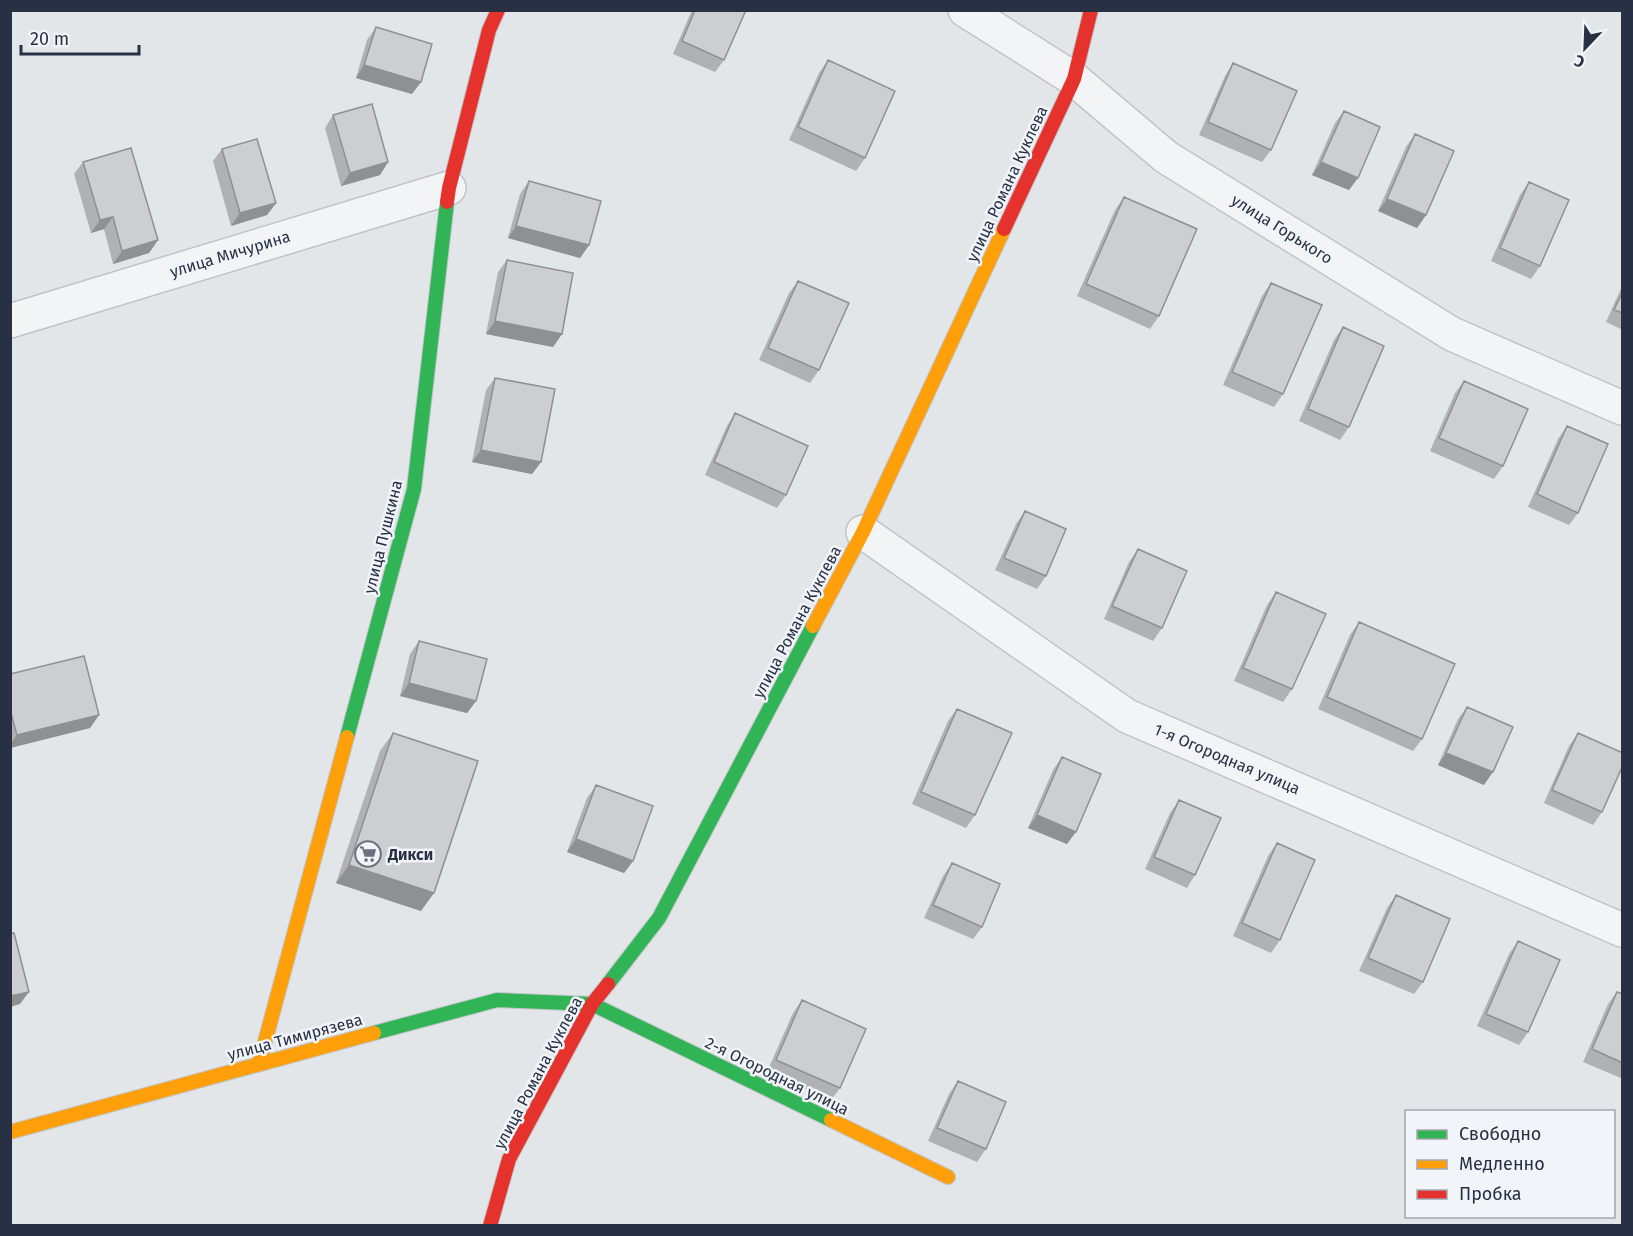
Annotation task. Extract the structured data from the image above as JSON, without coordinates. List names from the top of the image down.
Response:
{
  "streets": {
    "street": [
      "улица Романа Куклева",
      "улица Горького",
      "улица Мичурина",
      "улица Пушкина",
      "1-я Огородная улица",
      "улица Тимирязева",
      "2-я Огородная улица"
    ]
  },
  "crossings": [
    ["улица Романа Куклева", "улица Горького"],
    ["улица Романа Куклева", "1-я Огородная улица"],
    ["улица Романа Куклева", "улица Тимирязева"],
    ["улица Романа Куклева", "2-я Огородная улица"],
    ["улица Мичурина", "улица Пушкина"],
    ["улица Пушкина", "улица Тимирязева"],
    ["улица Тимирязева", "2-я Огородная улица"]
  ],
  "places": {
    "supermarket": ["Дикси"]
  },
  "legend": ["Свободно", "Медленно", "Пробка"],
  "scale_bar": "20 m",
  "north": "bottom left"
}
